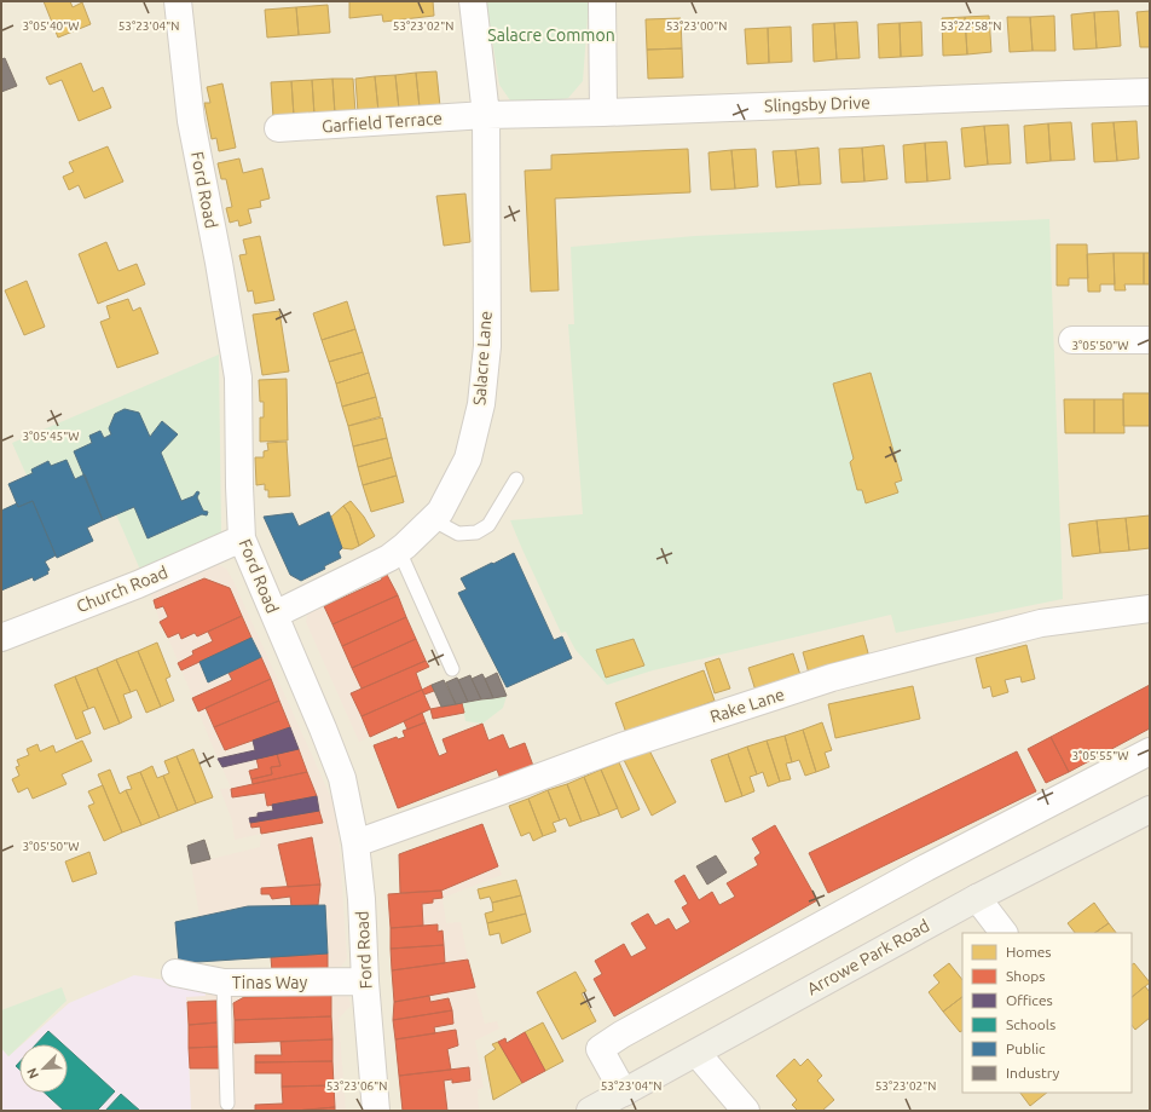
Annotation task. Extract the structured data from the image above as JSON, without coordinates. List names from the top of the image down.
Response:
{
  "streets": {
    "main road": ["Arrowe Park Road"],
    "street": [
      "Slingsby Drive",
      "Garfield Terrace",
      "Ford Road",
      "Salacre Lane",
      "Church Road",
      "Rake Lane",
      "Tinas Way"
    ]
  },
  "crossings": [
    ["Slingsby Drive", "Garfield Terrace"],
    ["Slingsby Drive", "Salacre Lane"],
    ["Garfield Terrace", "Salacre Lane"],
    ["Ford Road", "Salacre Lane"],
    ["Ford Road", "Church Road"],
    ["Ford Road", "Rake Lane"],
    ["Ford Road", "Tinas Way"]
  ],
  "parks": ["Salacre Common"],
  "legend": [
    "Homes",
    "Shops",
    "Offices",
    "Schools",
    "Public",
    "Industry"
  ],
  "north": "bottom left",
  "coordinates": [
    "53°23'04\"N",
    "53°23'02\"N",
    "53°23'00\"N",
    "53°22'58\"N",
    "3°05'40\"W",
    "3°05'50\"W",
    "3°05'45\"W",
    "3°05'55\"W",
    "53°23'06\"N"
  ]
}
